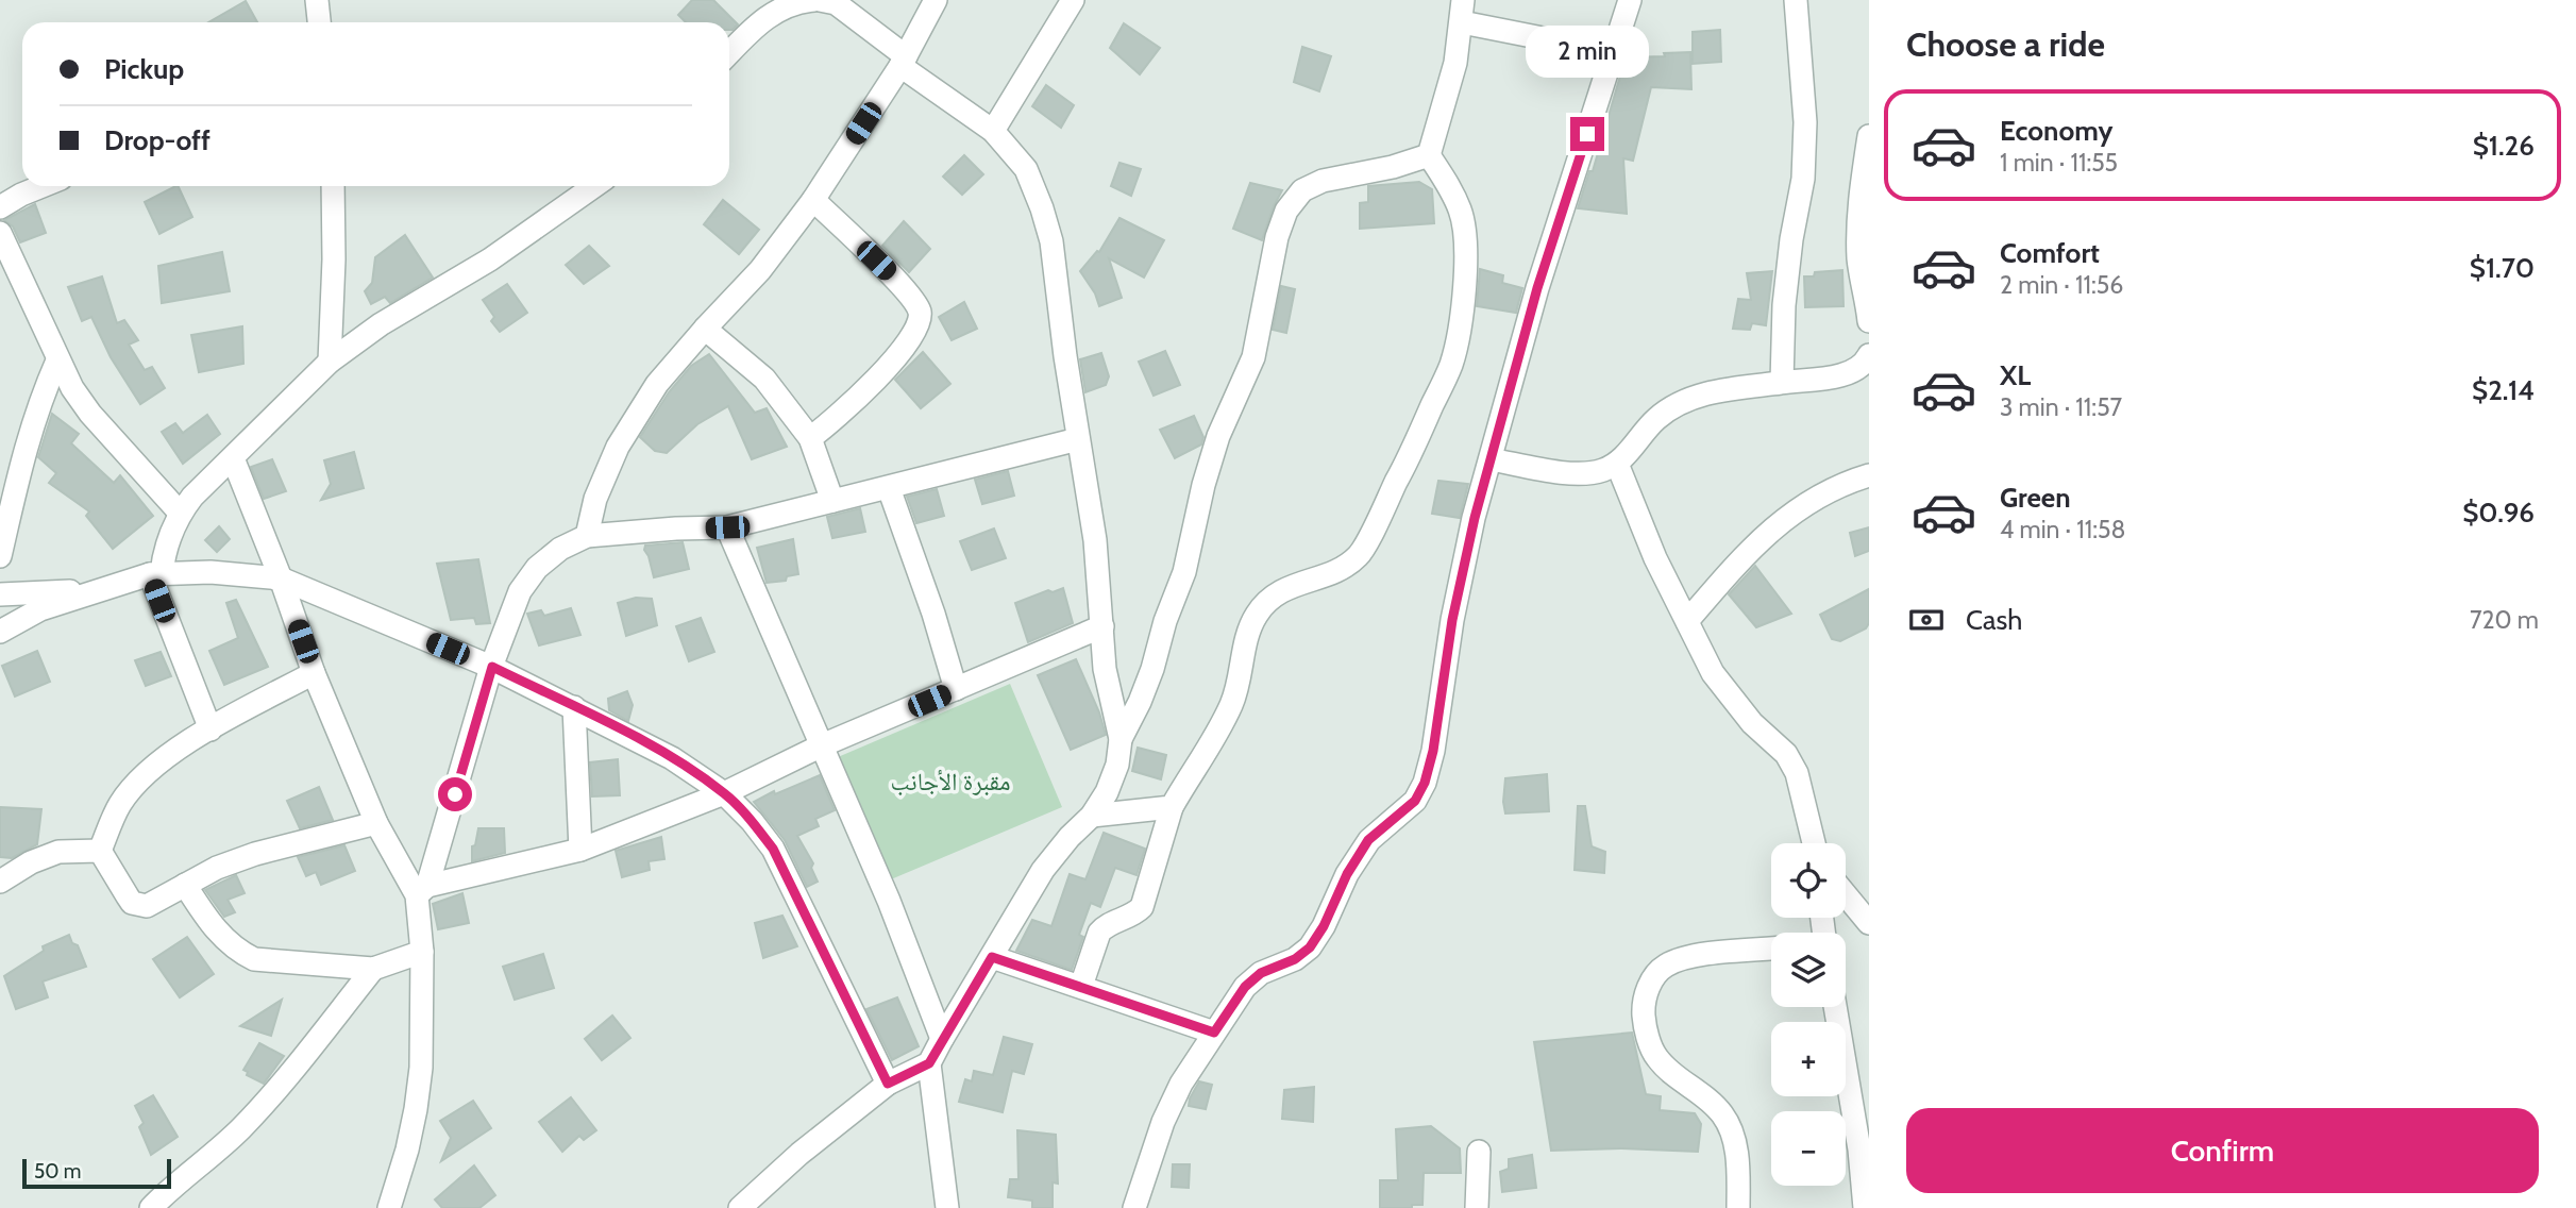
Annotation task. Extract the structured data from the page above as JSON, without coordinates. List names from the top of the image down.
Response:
{
  "parks": ["مقبرة الأجانب"],
  "scale_bar": "50 m",
  "page": {
    "heading": "Choose a ride",
    "banner": ["Pickup", "Drop-off"],
    "bubble": "2 min",
    "list": [
      {
        "name": "Economy",
        "note": "1 min · 11:55",
        "value": "$1.26"
      },
      {
        "name": "Comfort",
        "note": "2 min · 11:56",
        "value": "$1.70"
      },
      {
        "name": "XL",
        "note": "3 min · 11:57",
        "value": "$2.14"
      },
      {
        "name": "Green",
        "note": "4 min · 11:58",
        "value": "$0.96"
      }
    ],
    "pay": ["Cash", "720 m"],
    "map_buttons": ["+", "−"],
    "buttons": "Confirm",
    "scale": "50 m"
  }
}
